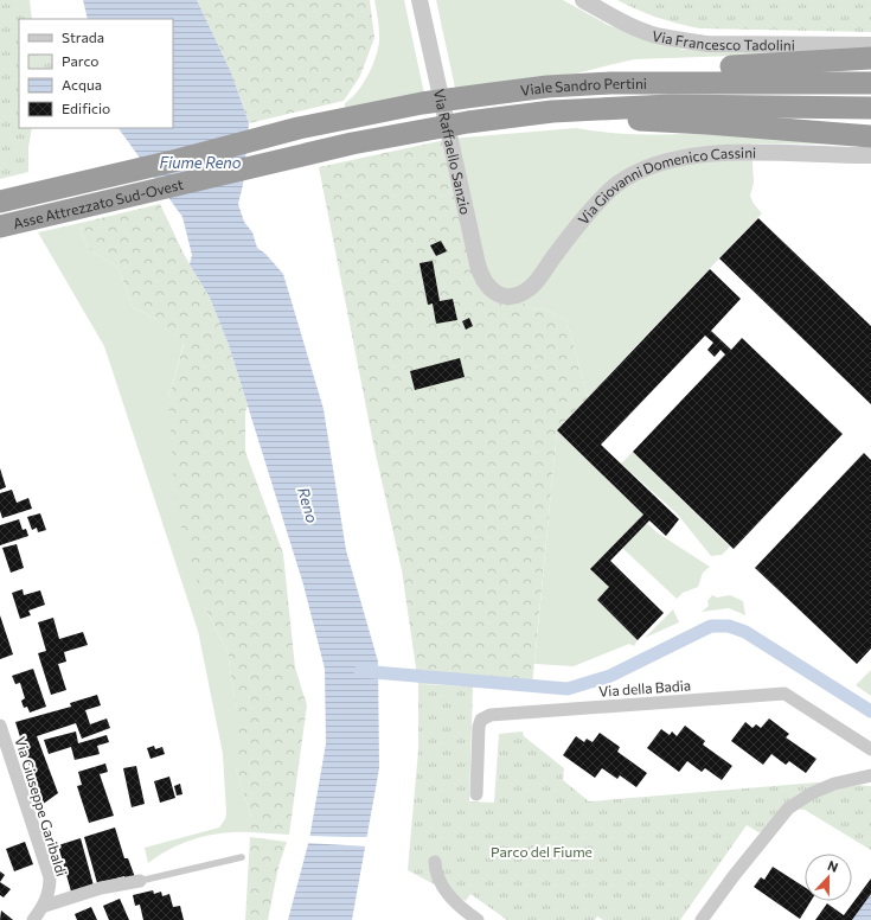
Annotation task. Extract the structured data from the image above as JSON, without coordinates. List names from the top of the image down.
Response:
{
  "streets": {
    "highway": ["Viale Sandro Pertini", "Asse Attrezzato Sud-Ovest"],
    "street": [
      "Via Francesco Tadolini",
      "Via Raffaello Sanzio",
      "Via Giovanni Domenico Cassini",
      "Via della Badia",
      "Via Giuseppe Garibaldi"
    ]
  },
  "crossings": [
    ["Viale Sandro Pertini", "Asse Attrezzato Sud-Ovest"],
    ["Via Raffaello Sanzio", "Via Giovanni Domenico Cassini"]
  ],
  "water": ["Fiume Reno", "Reno"],
  "parks": ["Parco del Fiume"],
  "legend": [
    "Strada",
    "Parco",
    "Acqua",
    "Edificio"
  ],
  "north": "top"
}
